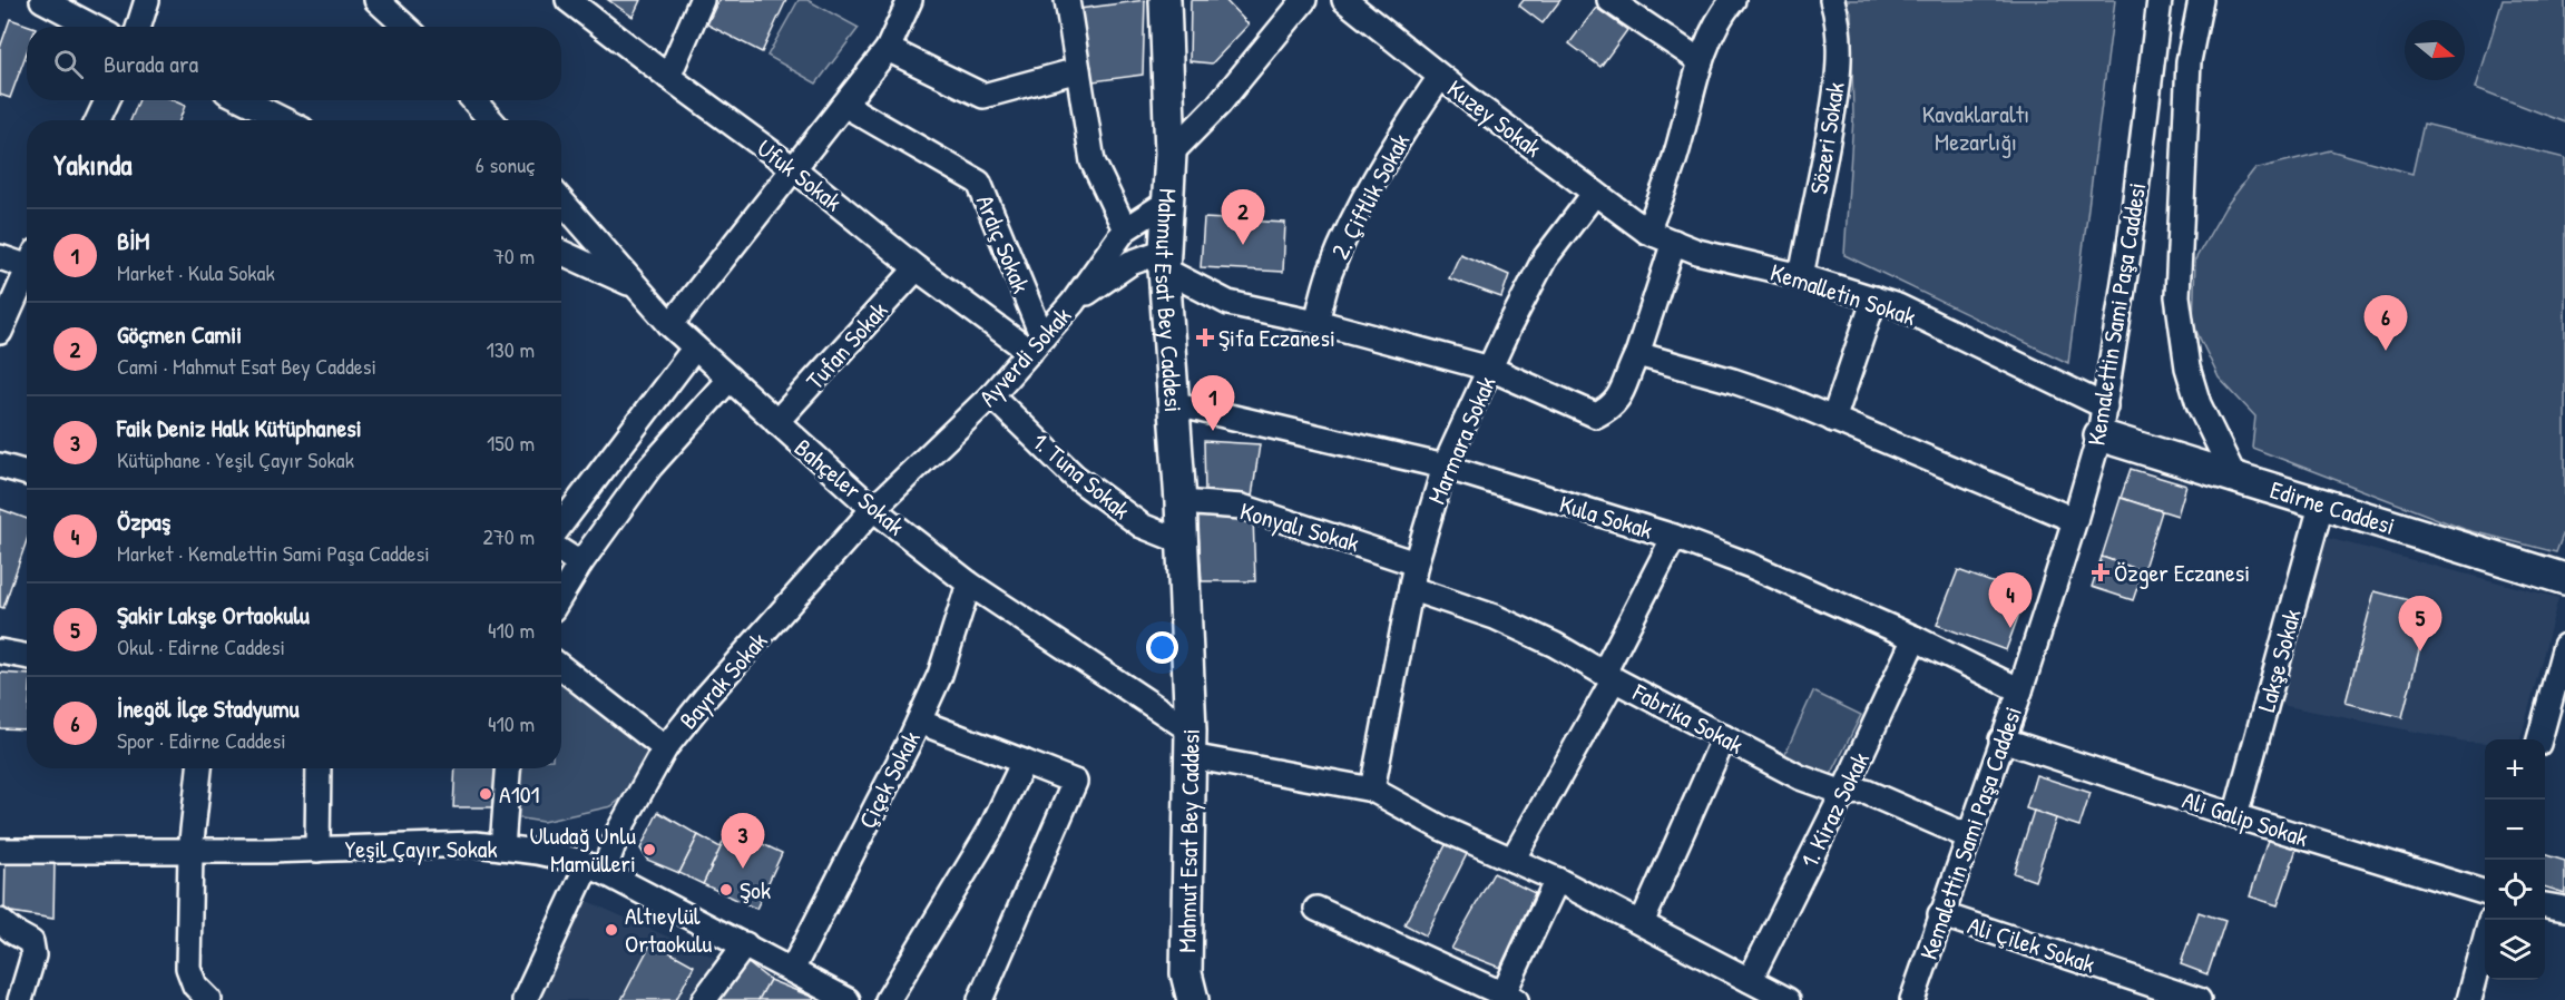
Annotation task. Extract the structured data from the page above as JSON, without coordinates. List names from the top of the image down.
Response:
{
  "streets": {
    "street": [
      "Kuzey Sokak",
      "Sözeri Sokak",
      "Ufuk Sokak",
      "2. Çiftlik Sokak",
      "Ardıç Sokak",
      "Kemalletin Sokak",
      "Mahmut Esat Bey Caddesi",
      "Kemalettin Sami Paşa Caddesi",
      "Tufan Sokak",
      "Ayverdi Sokak",
      "Marmara Sokak",
      "1. Tuna Sokak",
      "Bahçeler Sokak",
      "Edirne Caddesi",
      "Kula Sokak",
      "Konyalı Sokak",
      "Lakşe Sokak",
      "Bayrak Sokak",
      "Fabrika Sokak",
      "Çiçek Sokak",
      "1. Kiraz Sokak",
      "Ali Galip Sokak",
      "Yeşil Çayır Sokak",
      "Ali Çilek Sokak"
    ]
  },
  "crossings": [
    ["Kuzey Sokak", "2. Çiftlik Sokak"],
    ["Kuzey Sokak", "Kemalletin Sokak"],
    ["Kuzey Sokak", "Marmara Sokak"],
    ["Sözeri Sokak", "Kemalletin Sokak"],
    ["Ufuk Sokak", "Ardıç Sokak"],
    ["Ufuk Sokak", "Tufan Sokak"],
    ["Ufuk Sokak", "Ayverdi Sokak"],
    ["Ardıç Sokak", "Ayverdi Sokak"],
    ["Kemalletin Sokak", "Kemalettin Sami Paşa Caddesi"],
    ["Mahmut Esat Bey Caddesi", "Ayverdi Sokak"],
    ["Mahmut Esat Bey Caddesi", "1. Tuna Sokak"],
    ["Mahmut Esat Bey Caddesi", "Bahçeler Sokak"],
    ["Mahmut Esat Bey Caddesi", "Kula Sokak"],
    ["Mahmut Esat Bey Caddesi", "Konyalı Sokak"],
    ["Kemalettin Sami Paşa Caddesi", "Edirne Caddesi"],
    ["Kemalettin Sami Paşa Caddesi", "Kula Sokak"],
    ["Kemalettin Sami Paşa Caddesi", "Fabrika Sokak"],
    ["Kemalettin Sami Paşa Caddesi", "Ali Galip Sokak"],
    ["Kemalettin Sami Paşa Caddesi", "Ali Çilek Sokak"],
    ["Tufan Sokak", "Bahçeler Sokak"],
    ["Ayverdi Sokak", "1. Tuna Sokak"],
    ["Ayverdi Sokak", "Bahçeler Sokak"],
    ["Ayverdi Sokak", "Bayrak Sokak"],
    ["Marmara Sokak", "Kula Sokak"],
    ["Marmara Sokak", "Konyalı Sokak"],
    ["Marmara Sokak", "Fabrika Sokak"],
    ["Bahçeler Sokak", "Bayrak Sokak"],
    ["Bahçeler Sokak", "Çiçek Sokak"],
    ["Edirne Caddesi", "Lakşe Sokak"],
    ["Kula Sokak", "1. Kiraz Sokak"],
    ["Lakşe Sokak", "Ali Galip Sokak"],
    ["Bayrak Sokak", "Yeşil Çayır Sokak"],
    ["Fabrika Sokak", "1. Kiraz Sokak"],
    ["Çiçek Sokak", "Yeşil Çayır Sokak"]
  ],
  "parks": ["Kavaklaraltı Mezarlığı"],
  "places": {
    "health": ["Şifa Eczanesi", "Özger Eczanesi"],
    "other": [
      "A101",
      "Uludağ Unlu Mamülleri",
      "Şok",
      "Altıeylül Ortaokulu"
    ]
  },
  "north": "right",
  "page": {
    "search": "Burada ara",
    "heading": ["Yakında", "6 sonuç"],
    "pins": [
      "2",
      "6",
      "1",
      "4",
      "5",
      "3"
    ],
    "list": [
      {
        "mark": "1",
        "name": "BİM",
        "note": "Market · Kula Sokak",
        "value": "70 m"
      },
      {
        "mark": "2",
        "name": "Göçmen Camii",
        "note": "Cami · Mahmut Esat Bey Caddesi",
        "value": "130 m"
      },
      {
        "mark": "3",
        "name": "Faik Deniz Halk Kütüphanesi",
        "note": "Kütüphane · Yeşil Çayır Sokak",
        "value": "150 m"
      },
      {
        "mark": "4",
        "name": "Özpaş",
        "note": "Market · Kemalettin Sami Paşa Caddesi",
        "value": "270 m"
      },
      {
        "mark": "5",
        "name": "Şakir Lakşe Ortaokulu",
        "note": "Okul · Edirne Caddesi",
        "value": "410 m"
      },
      {
        "mark": "6",
        "name": "İnegöl İlçe Stadyumu",
        "note": "Spor · Edirne Caddesi",
        "value": "410 m"
      }
    ],
    "map_buttons": ["+", "−"]
  }
}
